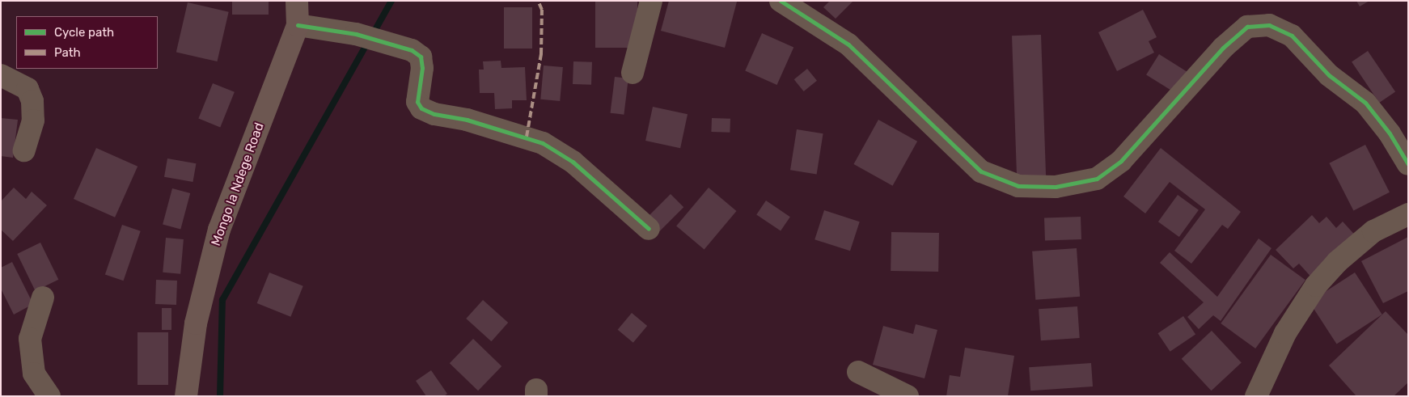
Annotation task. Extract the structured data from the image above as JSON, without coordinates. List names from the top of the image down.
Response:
{
  "streets": {
    "street": ["Mongo la Ndege Road"]
  },
  "legend": ["Cycle path", "Path"]
}
